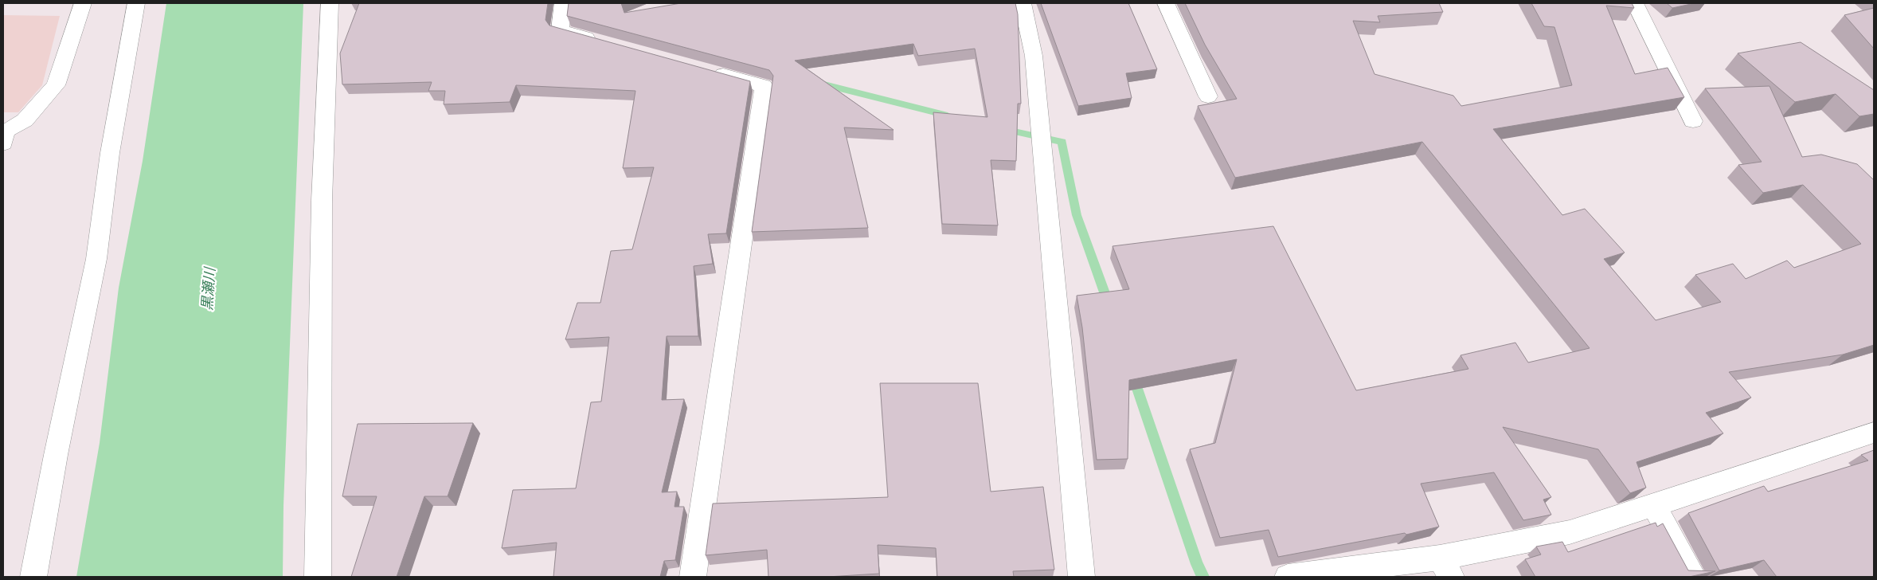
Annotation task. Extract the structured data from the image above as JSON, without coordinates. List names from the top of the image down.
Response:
{
  "water": ["黒瀬川"]
}
